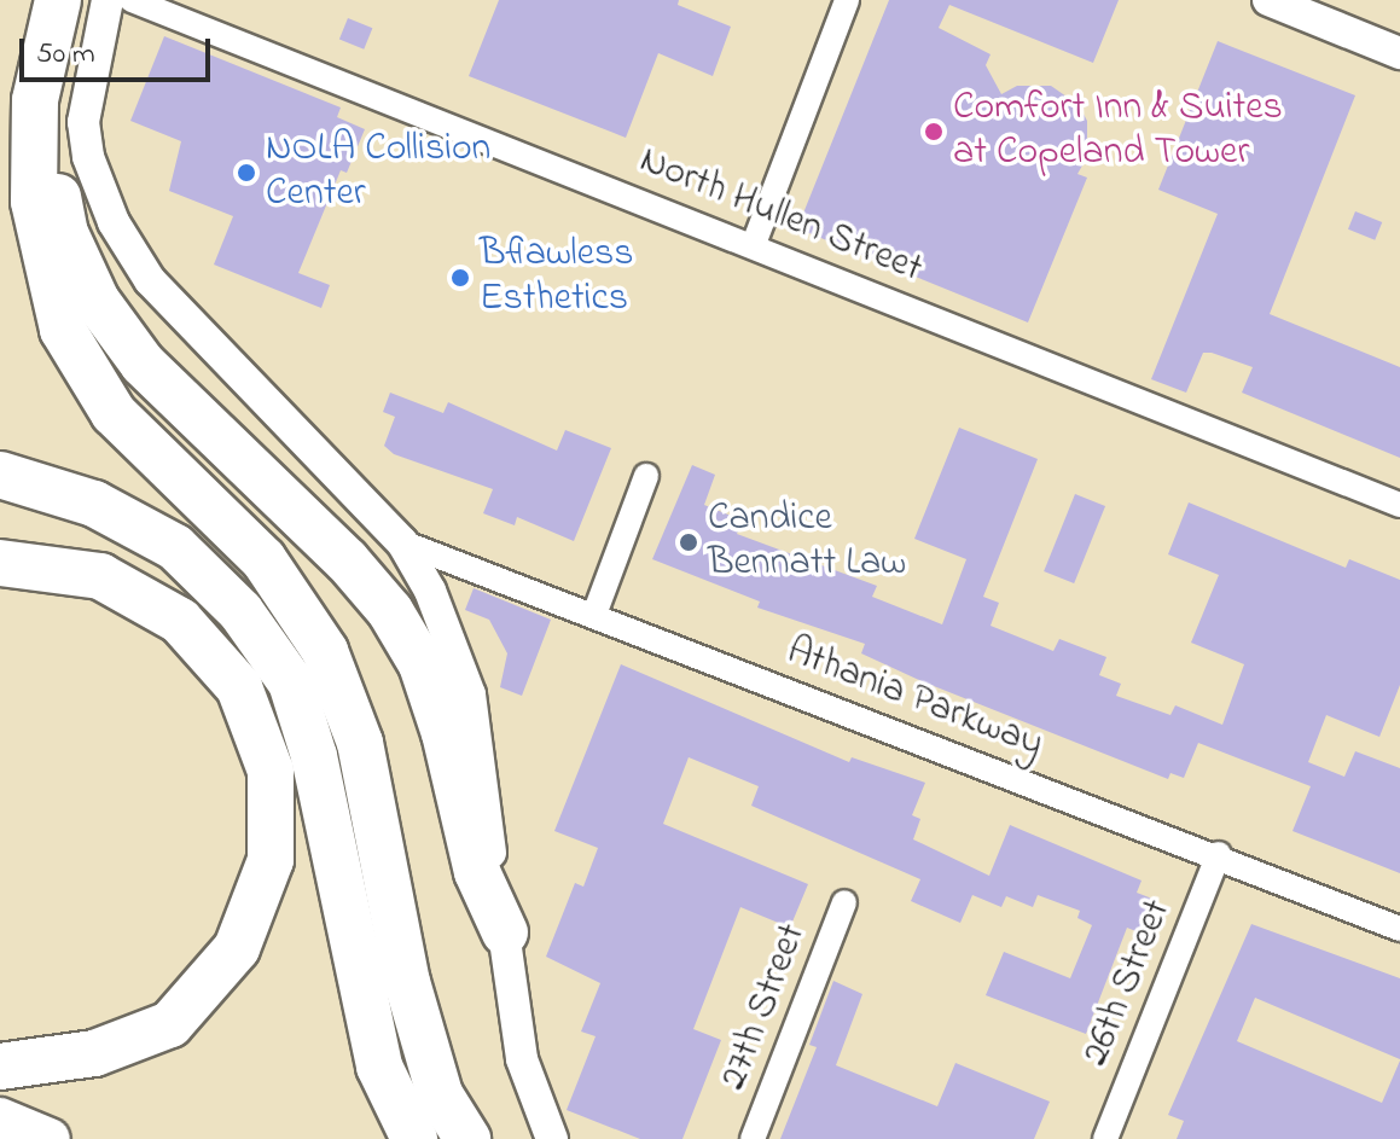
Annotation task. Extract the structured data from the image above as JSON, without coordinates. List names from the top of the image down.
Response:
{
  "streets": {
    "street": [
      "North Hullen Street",
      "Athania Parkway",
      "26th Street",
      "27th Street"
    ]
  },
  "crossings": [
    ["Athania Parkway", "26th Street"]
  ],
  "places": [
    "Comfort Inn & Suites at Copeland Tower",
    "NOLA Collision Center",
    "Bflawless Esthetics",
    "Candice Bennatt Law"
  ],
  "scale_bar": "50 m"
}
